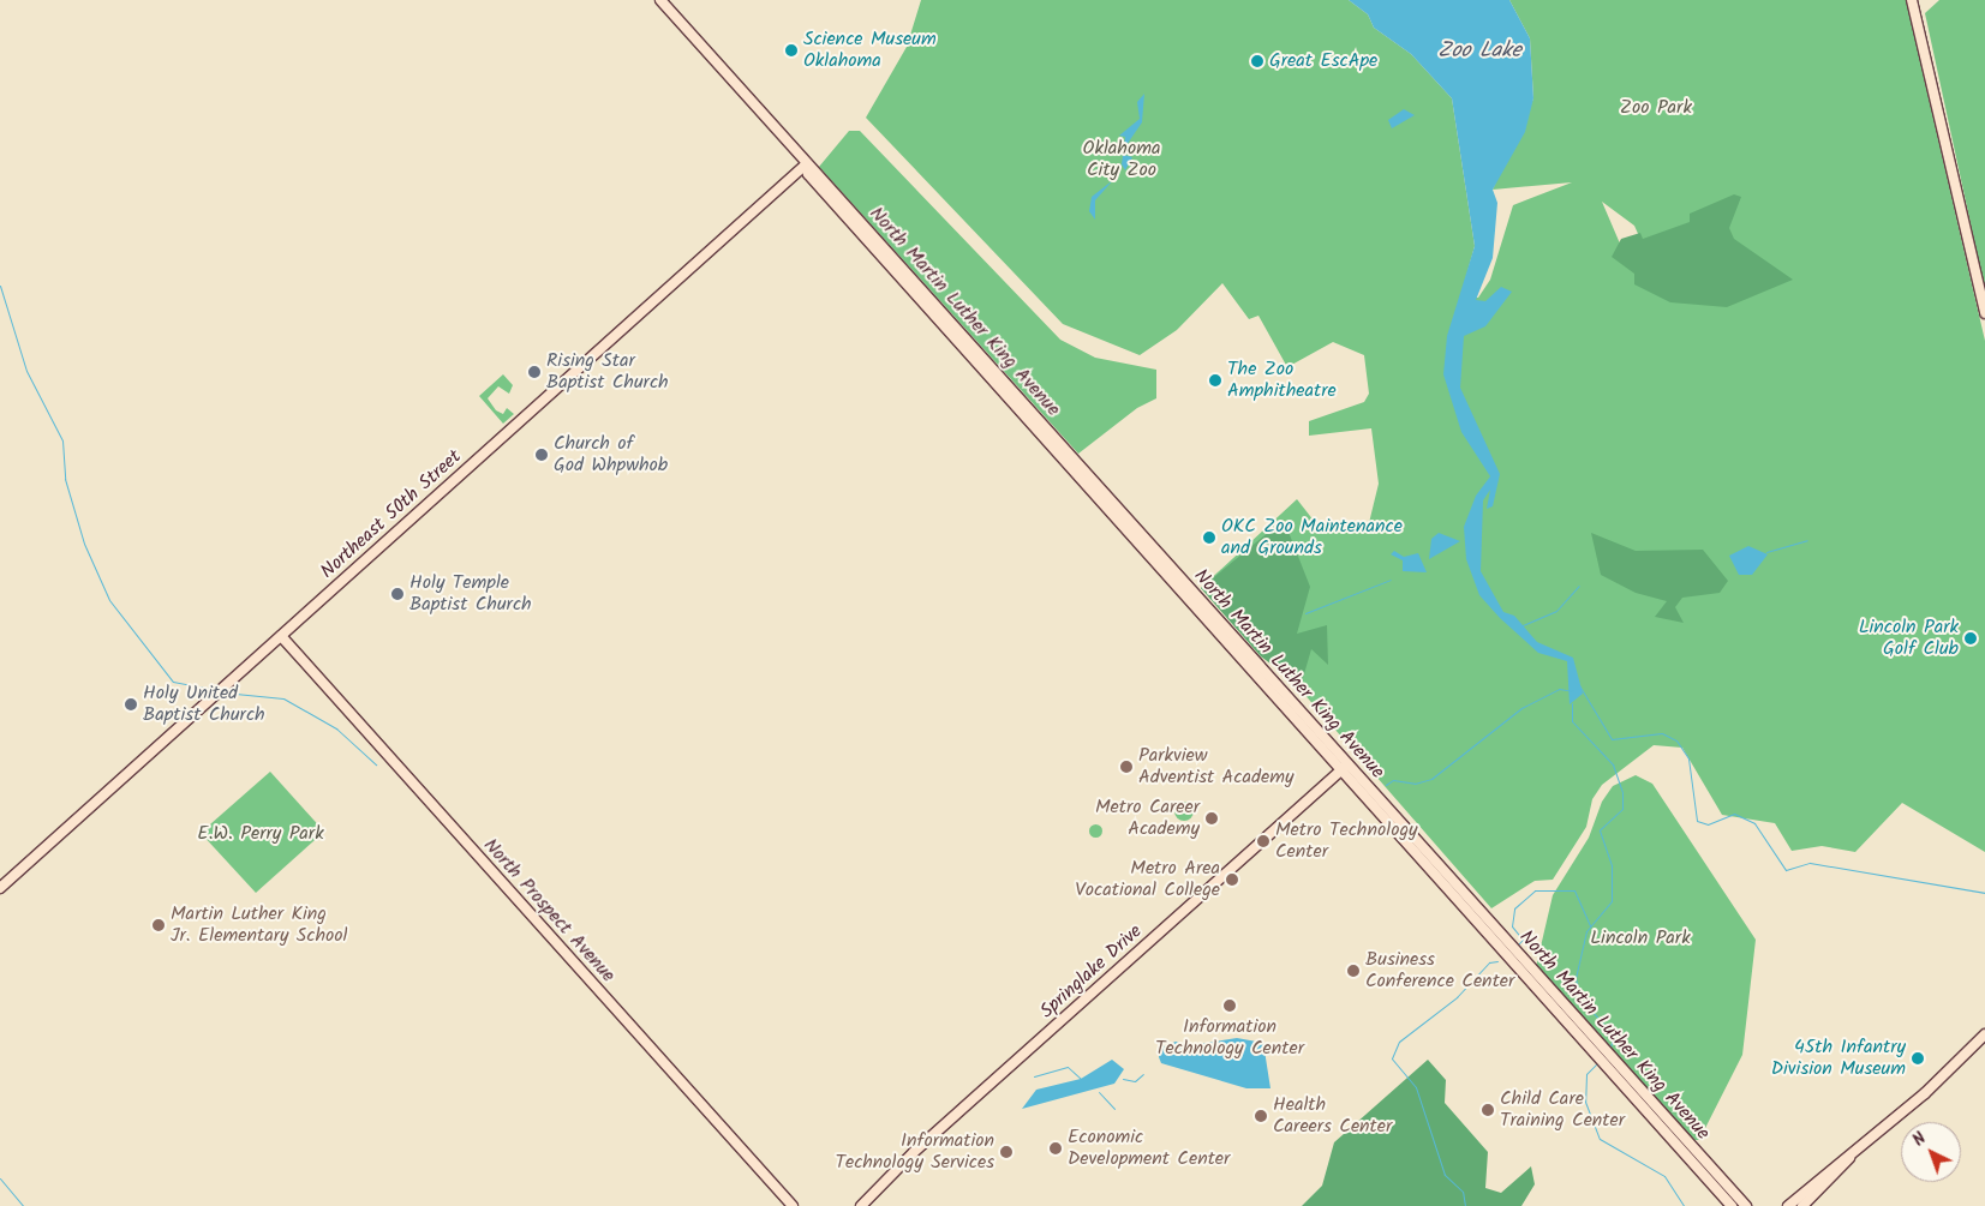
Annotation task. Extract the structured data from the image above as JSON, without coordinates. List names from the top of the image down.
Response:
{
  "streets": {
    "street": [
      "North Martin Luther King Avenue",
      "Northeast 50th Street",
      "North Prospect Avenue",
      "Springlake Drive"
    ]
  },
  "crossings": [
    ["North Martin Luther King Avenue", "Northeast 50th Street"],
    ["North Martin Luther King Avenue", "Springlake Drive"],
    ["Northeast 50th Street", "North Prospect Avenue"]
  ],
  "water": ["Zoo Lake"],
  "parks": [
    "Zoo Park",
    "Oklahoma City Zoo",
    "E.W. Perry Park",
    "Lincoln Park"
  ],
  "places": [
    "Science Museum Oklahoma",
    "Great EscApe",
    "Rising Star Baptist Church",
    "The Zoo Amphitheatre",
    "Church of God Whpwhob",
    "OKC Zoo Maintenance and Grounds",
    "Holy Temple Baptist Church",
    "Lincoln Park Golf Club",
    "Holy United Baptist Church",
    "Parkview Adventist Academy",
    "Metro Career Academy",
    "Metro Technology Center",
    "Metro Area Vocational College",
    "Martin Luther King Jr. Elementary School",
    "Business Conference Center",
    "Information Technology Center",
    "45th Infantry Division Museum",
    "Child Care Training Center",
    "Health Careers Center",
    "Economic Development Center",
    "Information Technology Services"
  ],
  "north": "top left"
}
